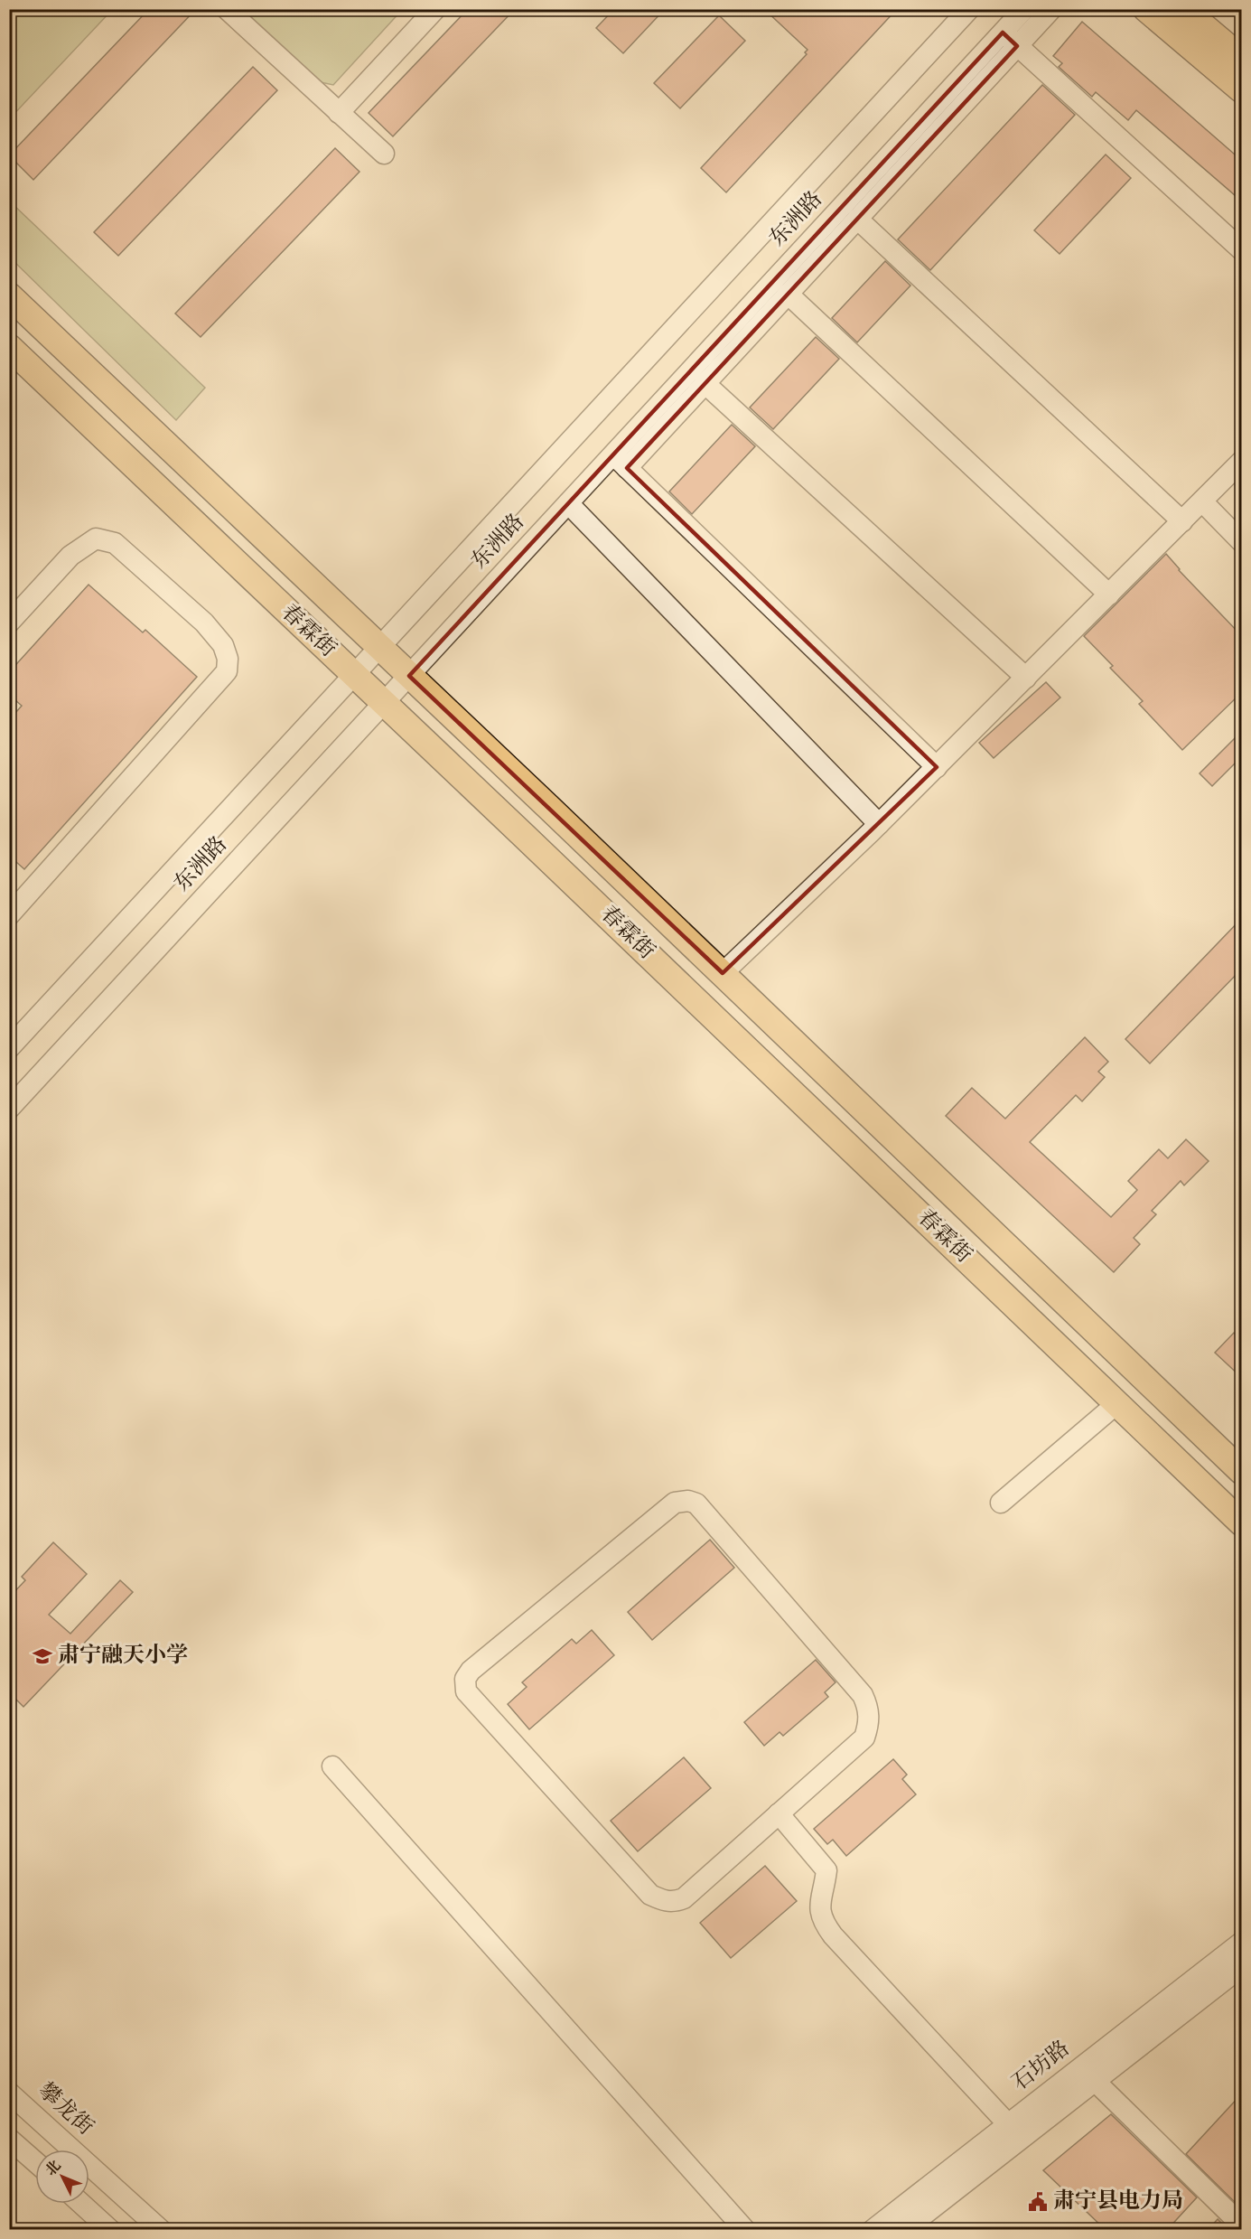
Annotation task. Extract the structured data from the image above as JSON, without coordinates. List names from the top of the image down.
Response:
{
  "streets": {
    "main road": ["春霖街"],
    "street": ["东洲路", "石坊路", "攀龙街"]
  },
  "crossings": [
    ["东洲路", "春霖街"]
  ],
  "places": {
    "school or university": ["肃宁融天小学"],
    "public building": ["肃宁县电力局"]
  },
  "north": "top left"
}
